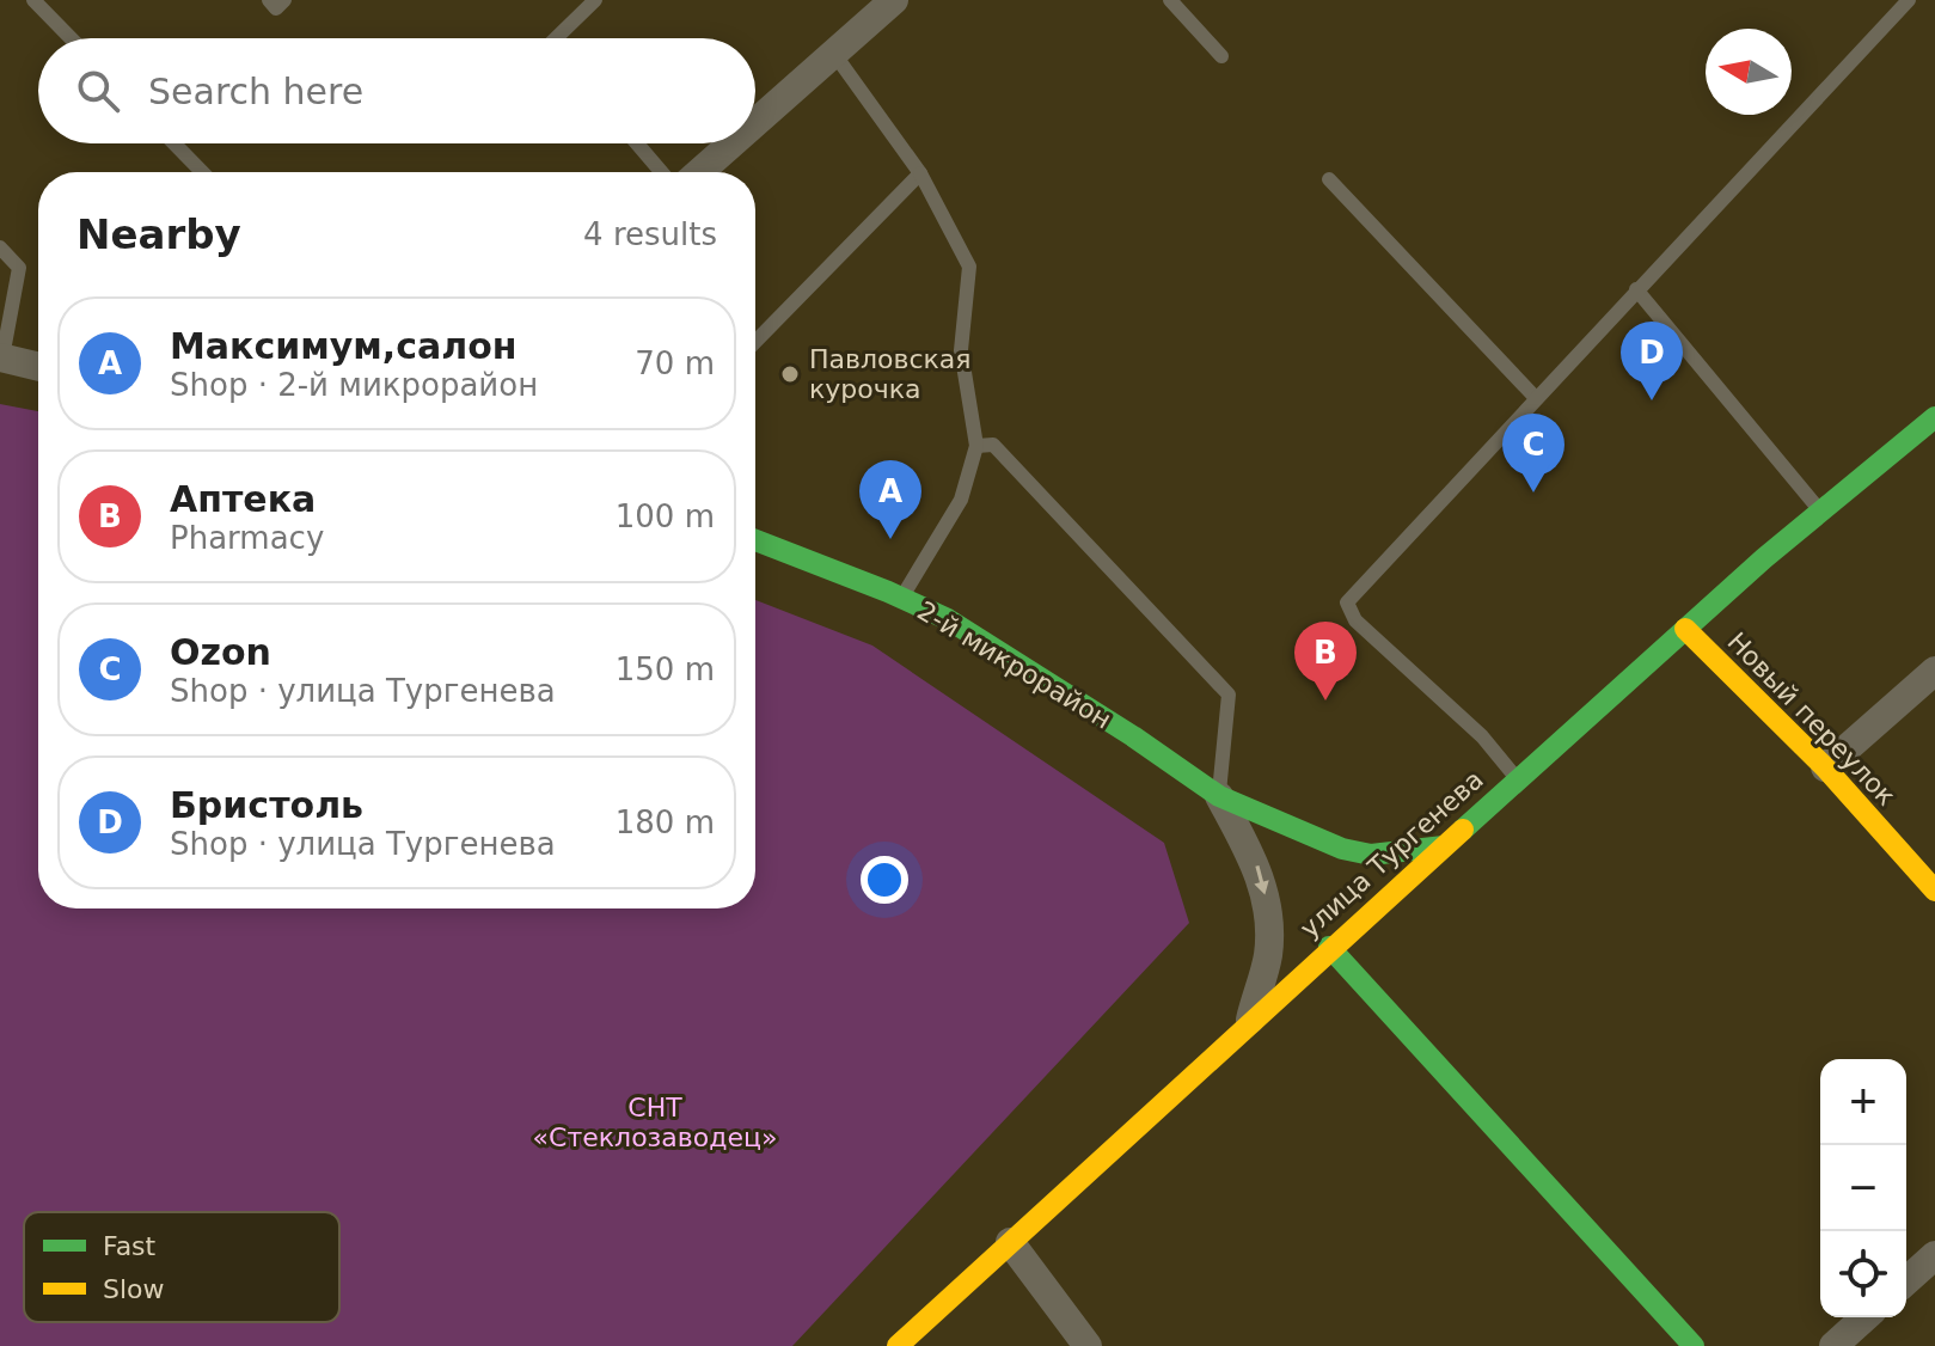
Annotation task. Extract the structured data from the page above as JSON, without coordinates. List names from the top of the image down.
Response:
{
  "streets": {
    "street": ["2-й микрорайон", "Новый переулок", "улица Тургенева"]
  },
  "crossings": [
    ["2-й микрорайон", "улица Тургенева"],
    ["Новый переулок", "улица Тургенева"]
  ],
  "parks": ["СНТ «Стеклозаводец»"],
  "places": ["Павловская курочка"],
  "legend": ["Fast", "Slow"],
  "north": "left",
  "page": {
    "search": "Search here",
    "heading": ["Nearby", "4 results"],
    "list": [
      {
        "mark": "A",
        "name": "Максимум,салон",
        "note": "Shop · 2-й микрорайон",
        "value": "70 m"
      },
      {
        "mark": "B",
        "name": "Аптека",
        "note": "Pharmacy",
        "value": "100 m"
      },
      {
        "mark": "C",
        "name": "Ozon",
        "note": "Shop · улица Тургенева",
        "value": "150 m"
      },
      {
        "mark": "D",
        "name": "Бристоль",
        "note": "Shop · улица Тургенева",
        "value": "180 m"
      }
    ],
    "pins": [
      "D",
      "C",
      "A",
      "B"
    ],
    "map_buttons": ["+", "−"]
  }
}
